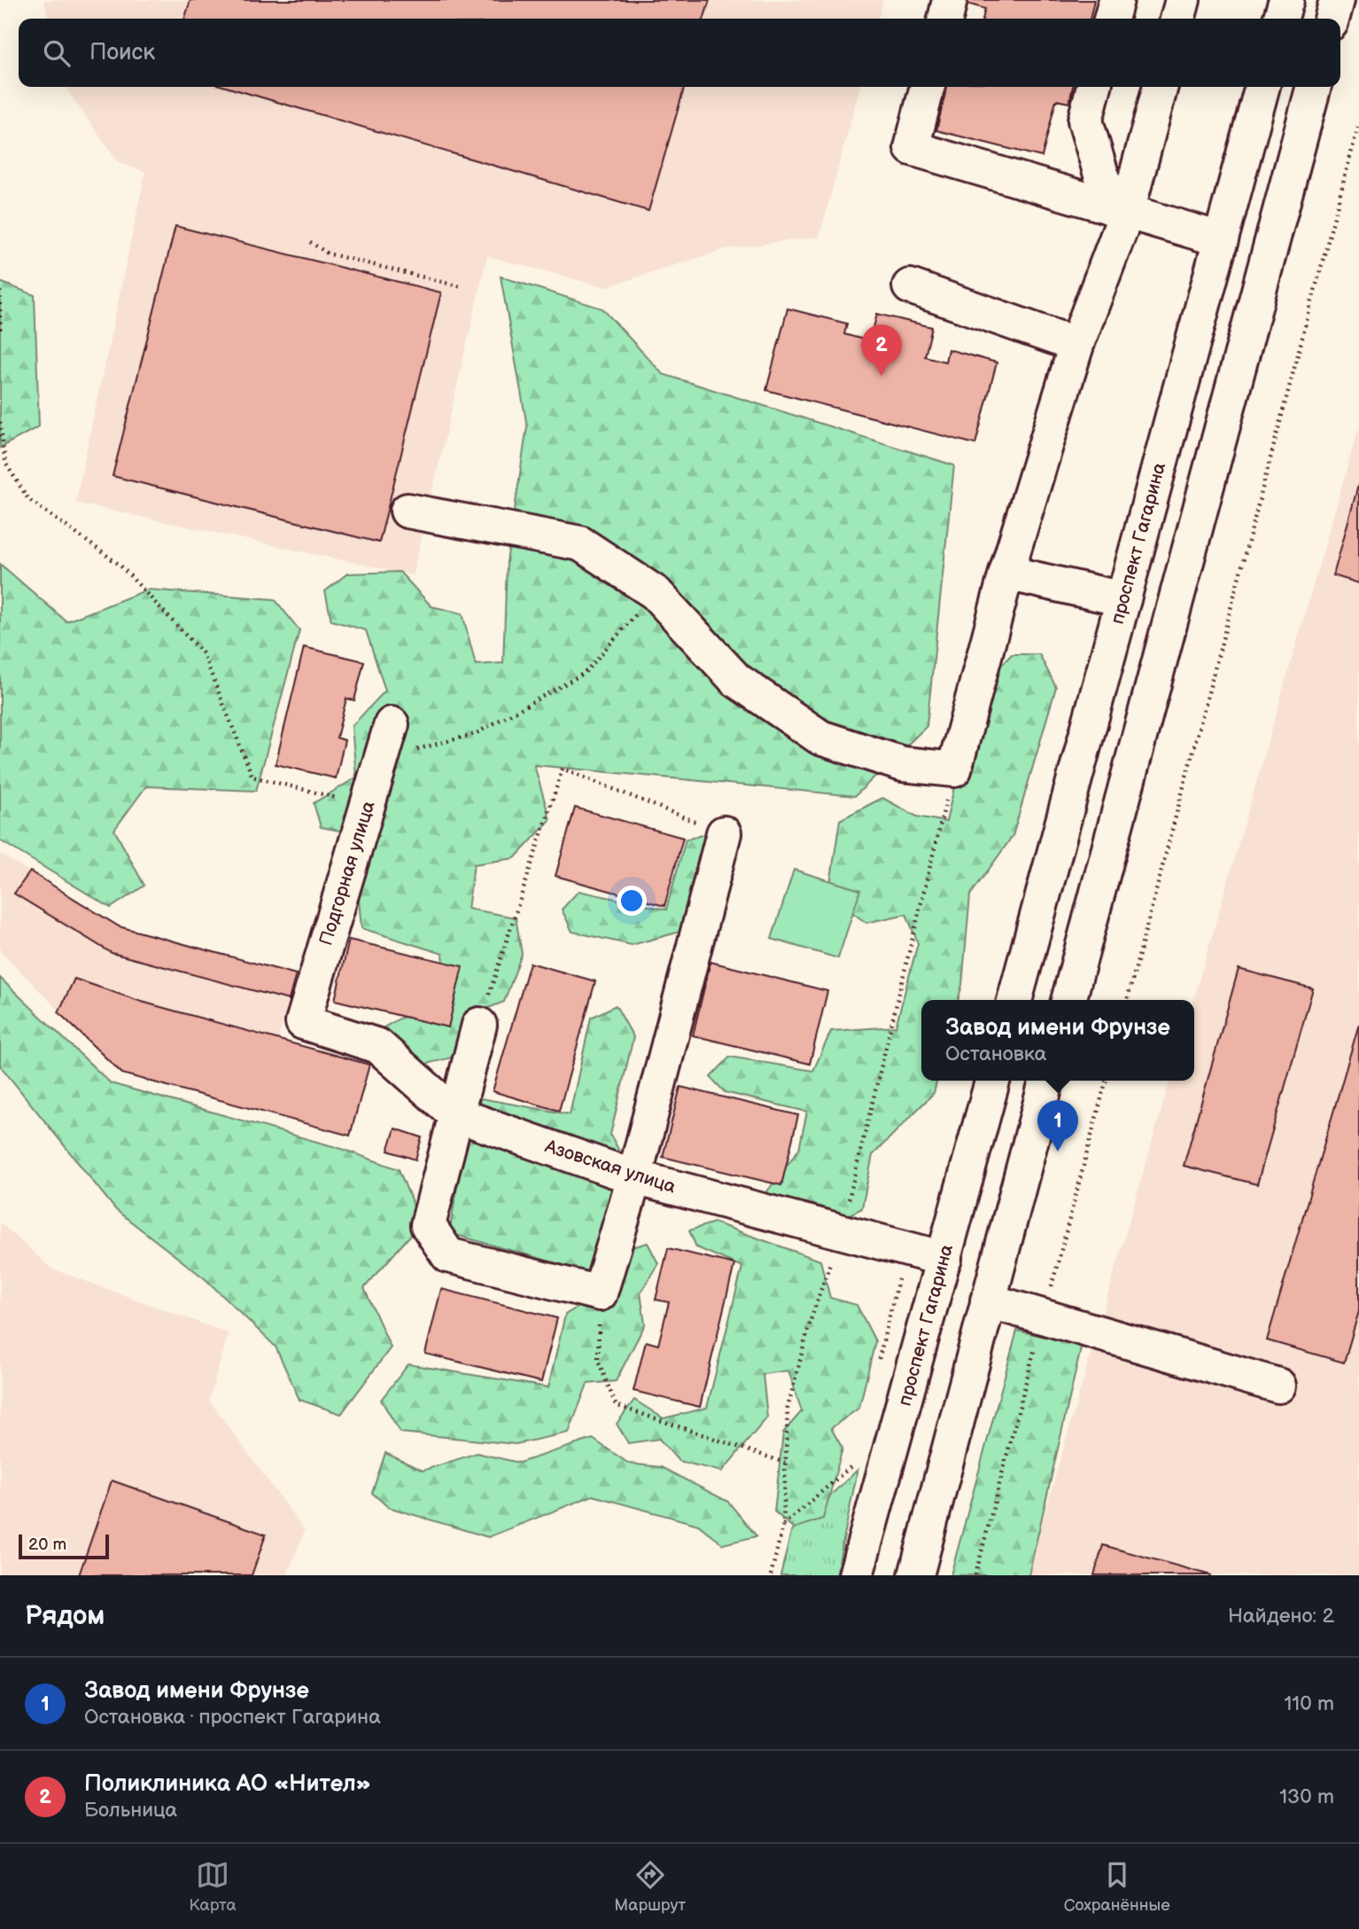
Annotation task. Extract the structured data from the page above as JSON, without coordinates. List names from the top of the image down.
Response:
{
  "streets": {
    "main road": ["проспект Гагарина", "Подгорная улица", "Азовская улица"]
  },
  "crossings": [
    ["проспект Гагарина", "Азовская улица"],
    ["Подгорная улица", "Азовская улица"]
  ],
  "scale_bar": "20 m",
  "page": {
    "search": "Поиск",
    "pins": ["2", "1"],
    "popup": ["Завод имени Фрунзе", "Остановка"],
    "scale": "20 m",
    "heading": ["Рядом", "Найдено: 2"],
    "list": [
      {
        "mark": "1",
        "name": "Завод имени Фрунзе",
        "note": "Остановка · проспект Гагарина",
        "value": "110 m"
      },
      {
        "mark": "2",
        "name": "Поликлиника АО «Нител»",
        "note": "Больница",
        "value": "130 m"
      }
    ],
    "nav": ["Карта", "Маршрут", "Сохранённые"]
  }
}
